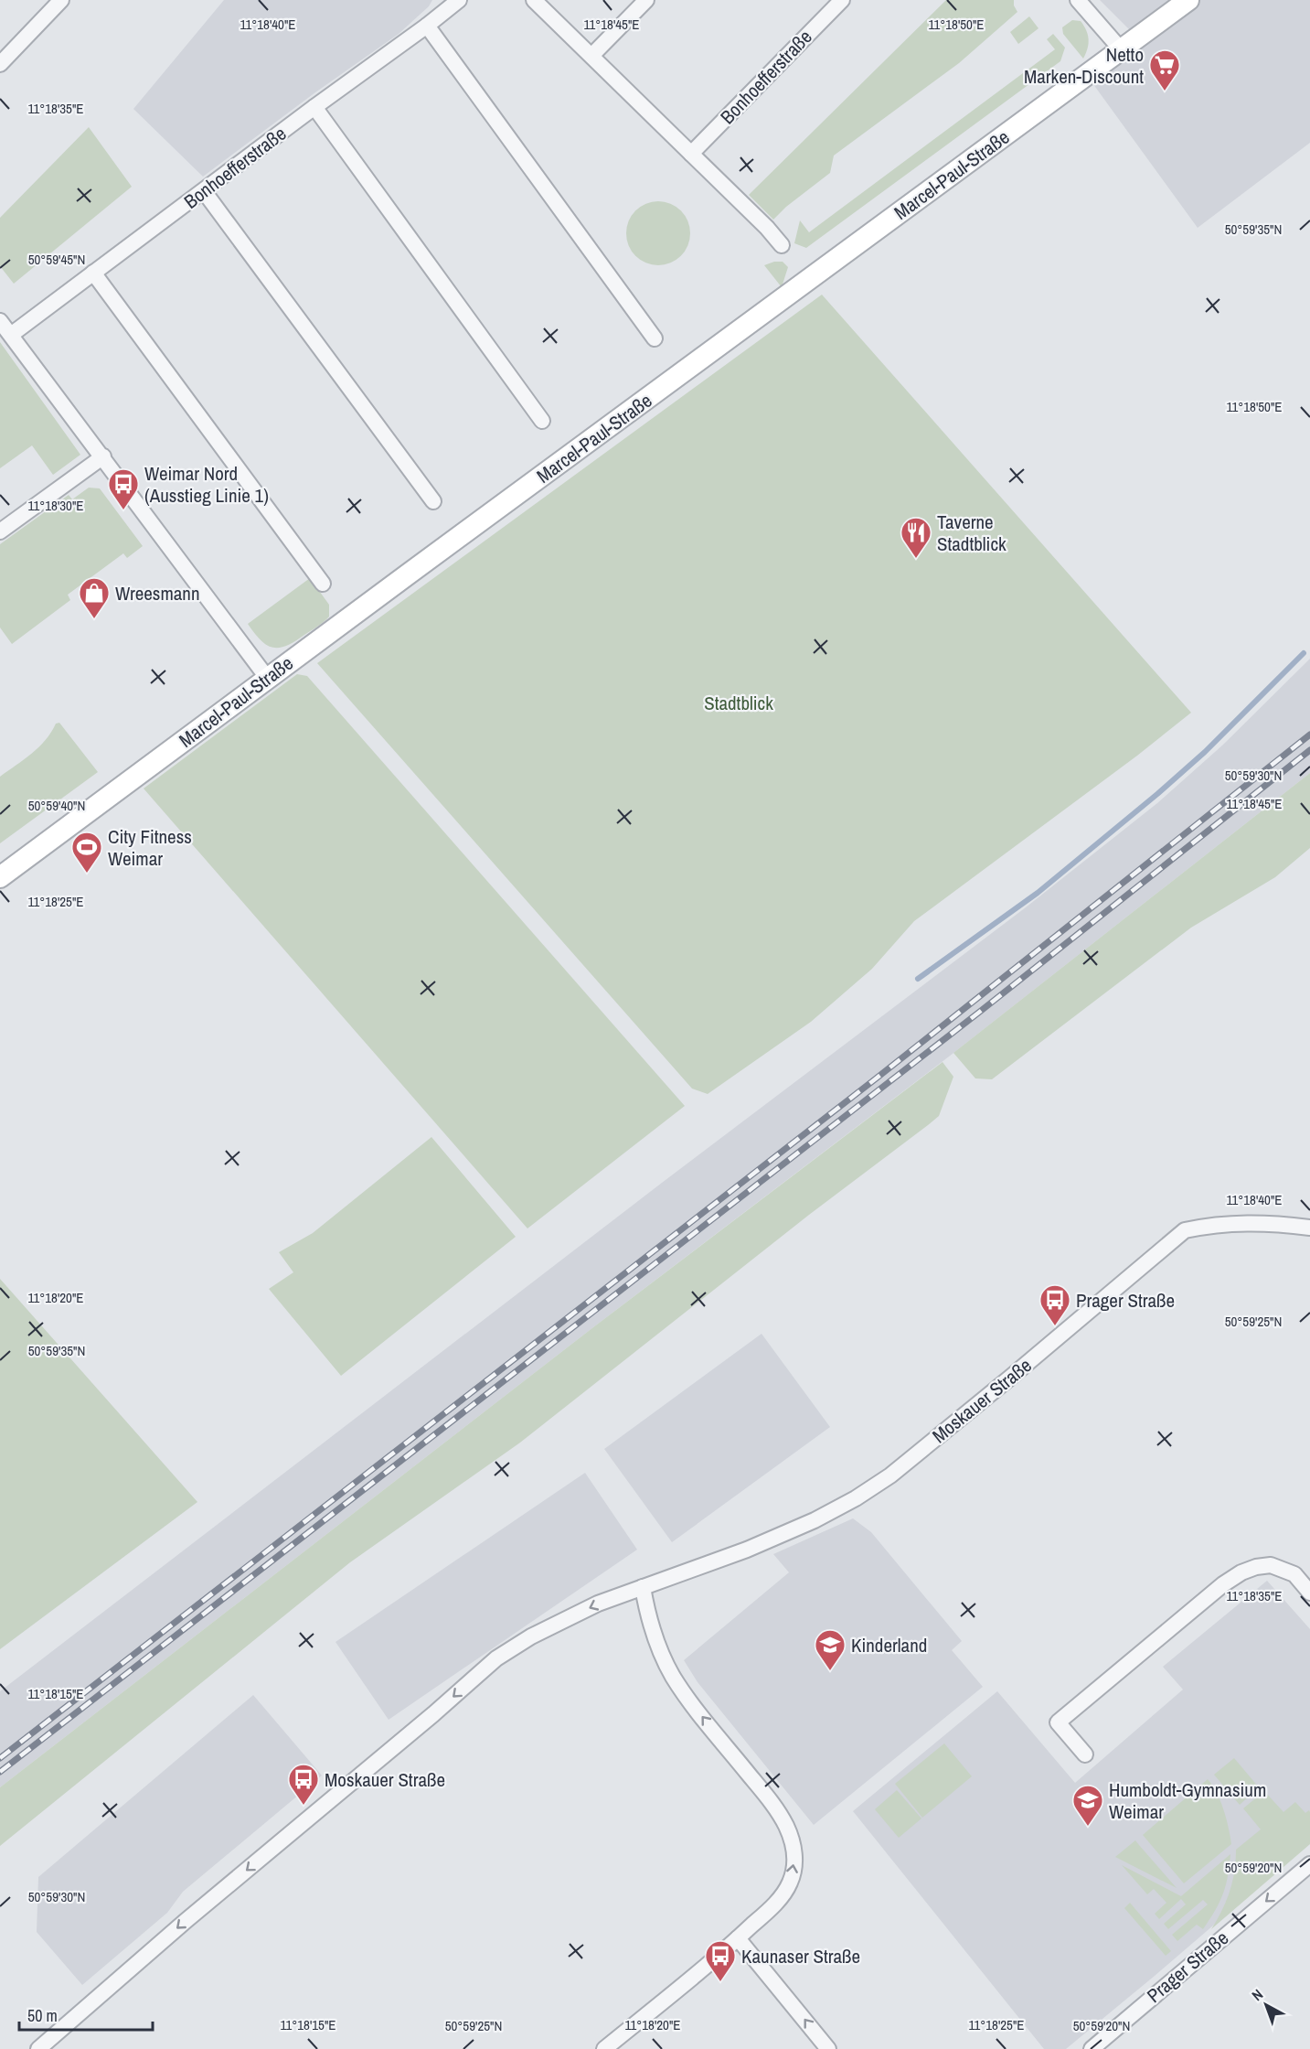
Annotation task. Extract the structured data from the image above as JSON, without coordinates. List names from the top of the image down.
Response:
{
  "streets": {
    "street": [
      "Bonhoefferstraße",
      "Marcel-Paul-Straße",
      "Moskauer Straße",
      "Prager Straße"
    ]
  },
  "one_way": ["Moskauer Straße", "Prager Straße"],
  "parks": ["Stadtblick"],
  "places": {
    "supermarket": ["Netto Marken-Discount"],
    "bus stop": [
      "Weimar Nord (Ausstieg Linie 1)",
      "Prager Straße",
      "Moskauer Straße",
      "Kaunaser Straße"
    ],
    "restaurant": ["Taverne Stadtblick"],
    "shop": ["Wreesmann"],
    "sports": ["City Fitness Weimar"],
    "school or university": ["Kinderland", "Humboldt-Gymnasium Weimar"]
  },
  "scale_bar": "50 m",
  "north": "top left",
  "coordinates": [
    "11°18'40\"E",
    "11°18'45\"E",
    "11°18'50\"E",
    "11°18'35\"E",
    "50°59'35\"N",
    "50°59'45\"N",
    "11°18'30\"E",
    "50°59'30\"N",
    "50°59'40\"N",
    "11°18'25\"E",
    "11°18'20\"E",
    "50°59'25\"N",
    "11°18'15\"E",
    "50°59'20\"N"
  ]
}
